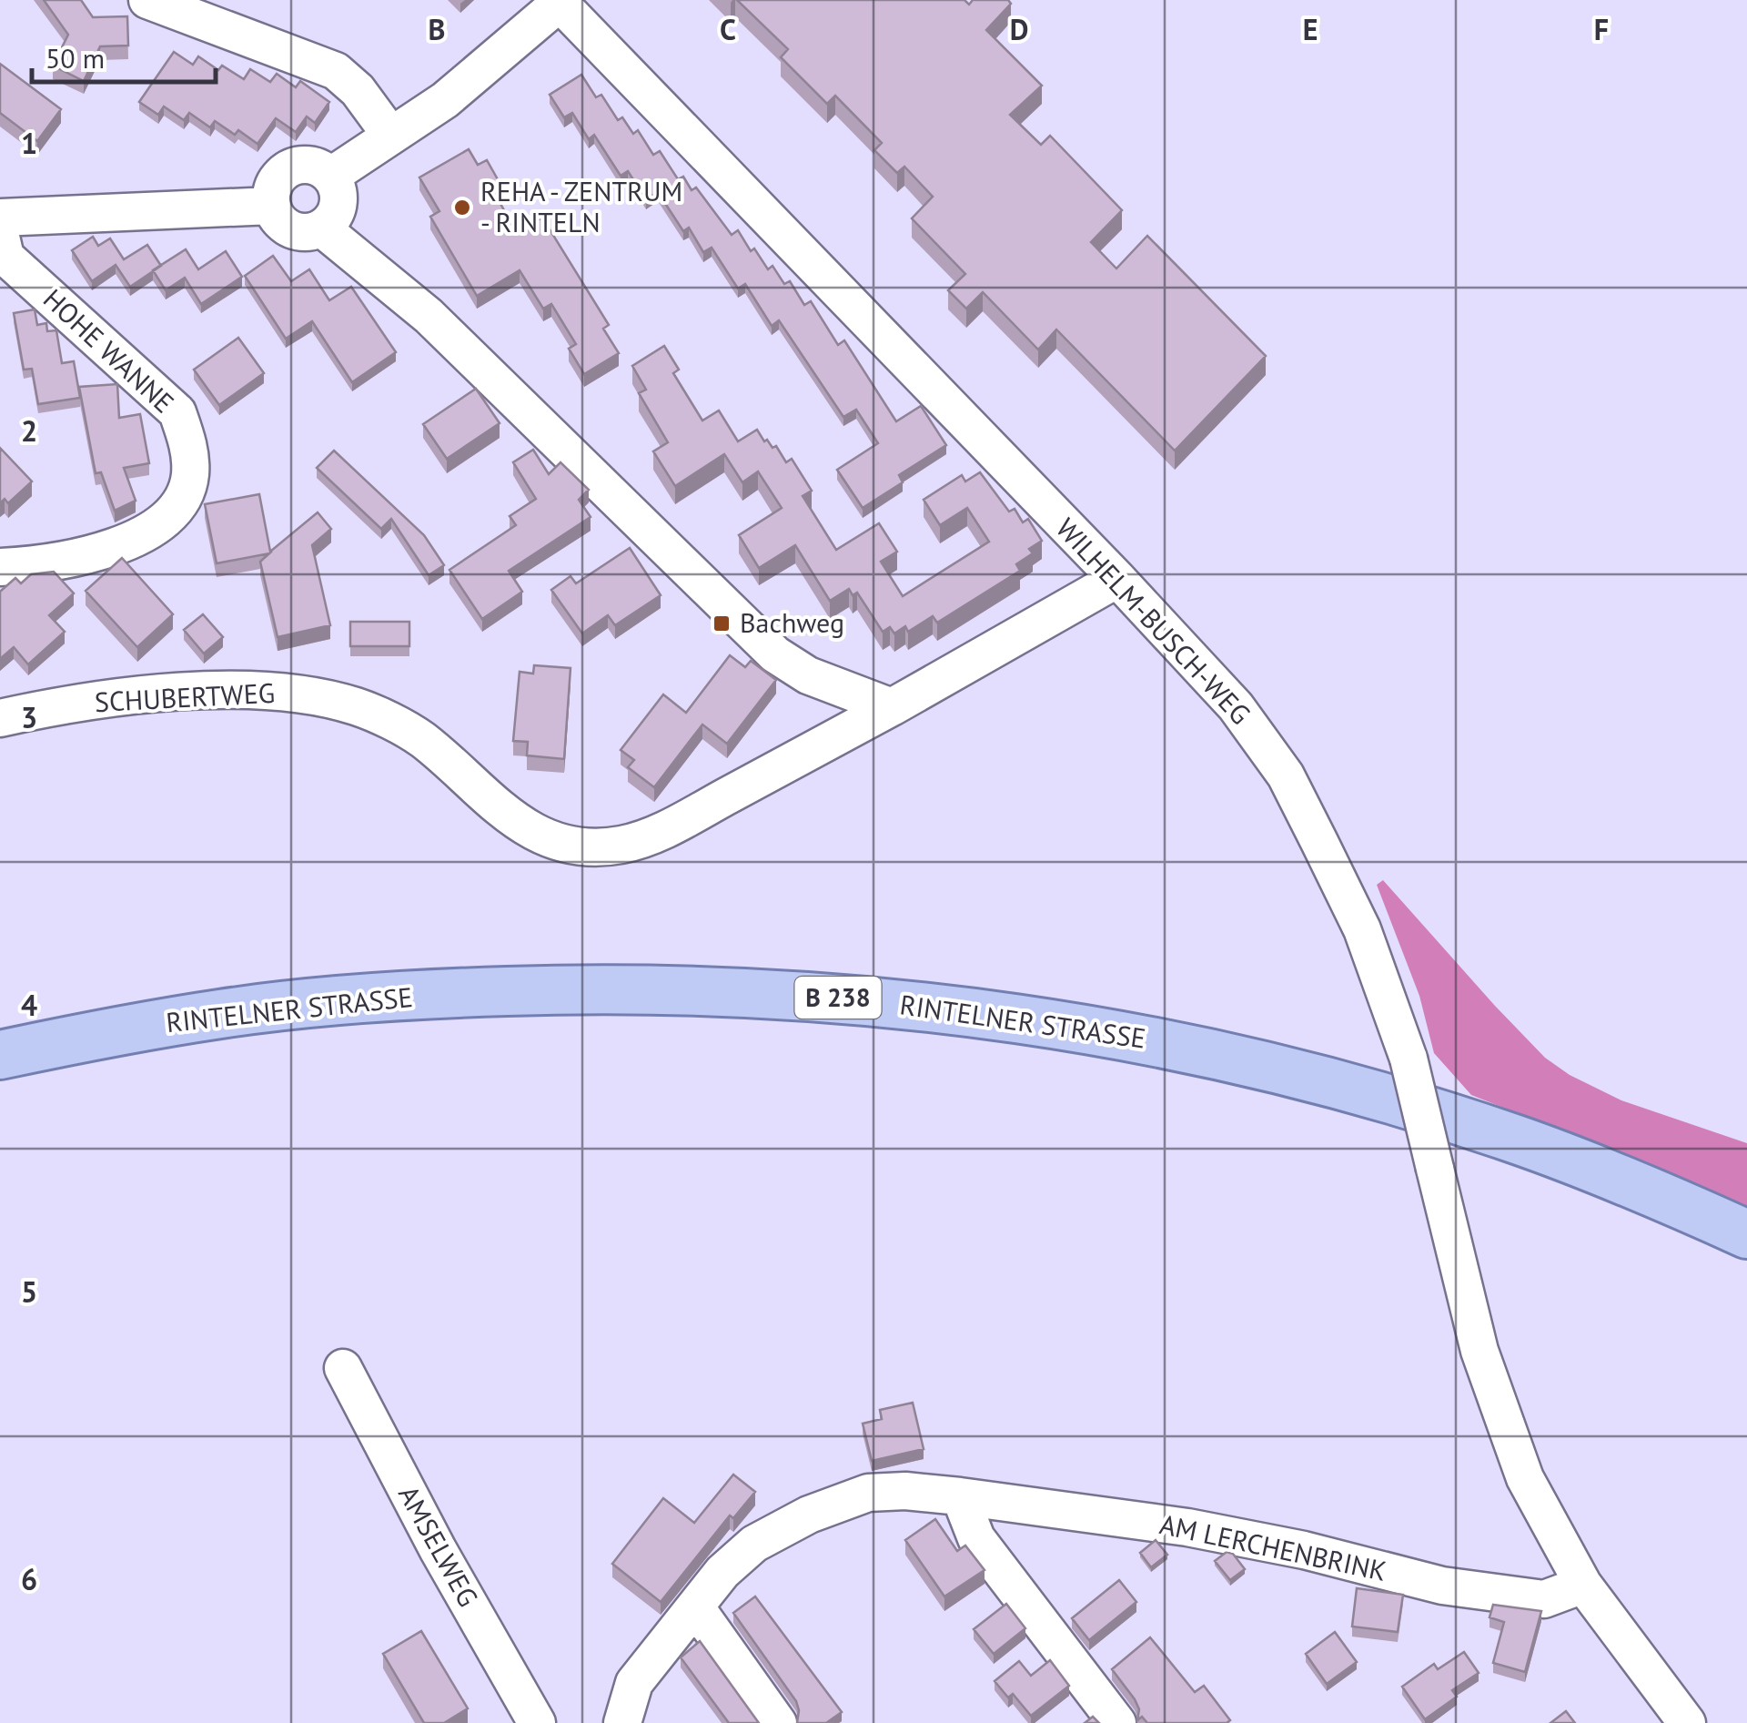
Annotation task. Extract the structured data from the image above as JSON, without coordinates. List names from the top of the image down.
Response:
{
  "streets": {
    "main road": ["B 238", "RINTELNER STRASSE"],
    "street": [
      "HOHE WANNE",
      "WILHELM-BUSCH-WEG",
      "SCHUBERTWEG",
      "AMSELWEG",
      "AM LERCHENBRINK"
    ]
  },
  "crossings": [
    ["WILHELM-BUSCH-WEG", "AM LERCHENBRINK"]
  ],
  "places": {
    "other": ["REHA - ZENTRUM - RINTELN"],
    "transit": ["Bachweg"]
  },
  "scale_bar": "50 m",
  "grid": {
    "columns": [
      "B",
      "C",
      "D",
      "E",
      "F"
    ],
    "rows": [
      "1",
      "2",
      "3",
      "4",
      "5",
      "6"
    ]
  }
}
